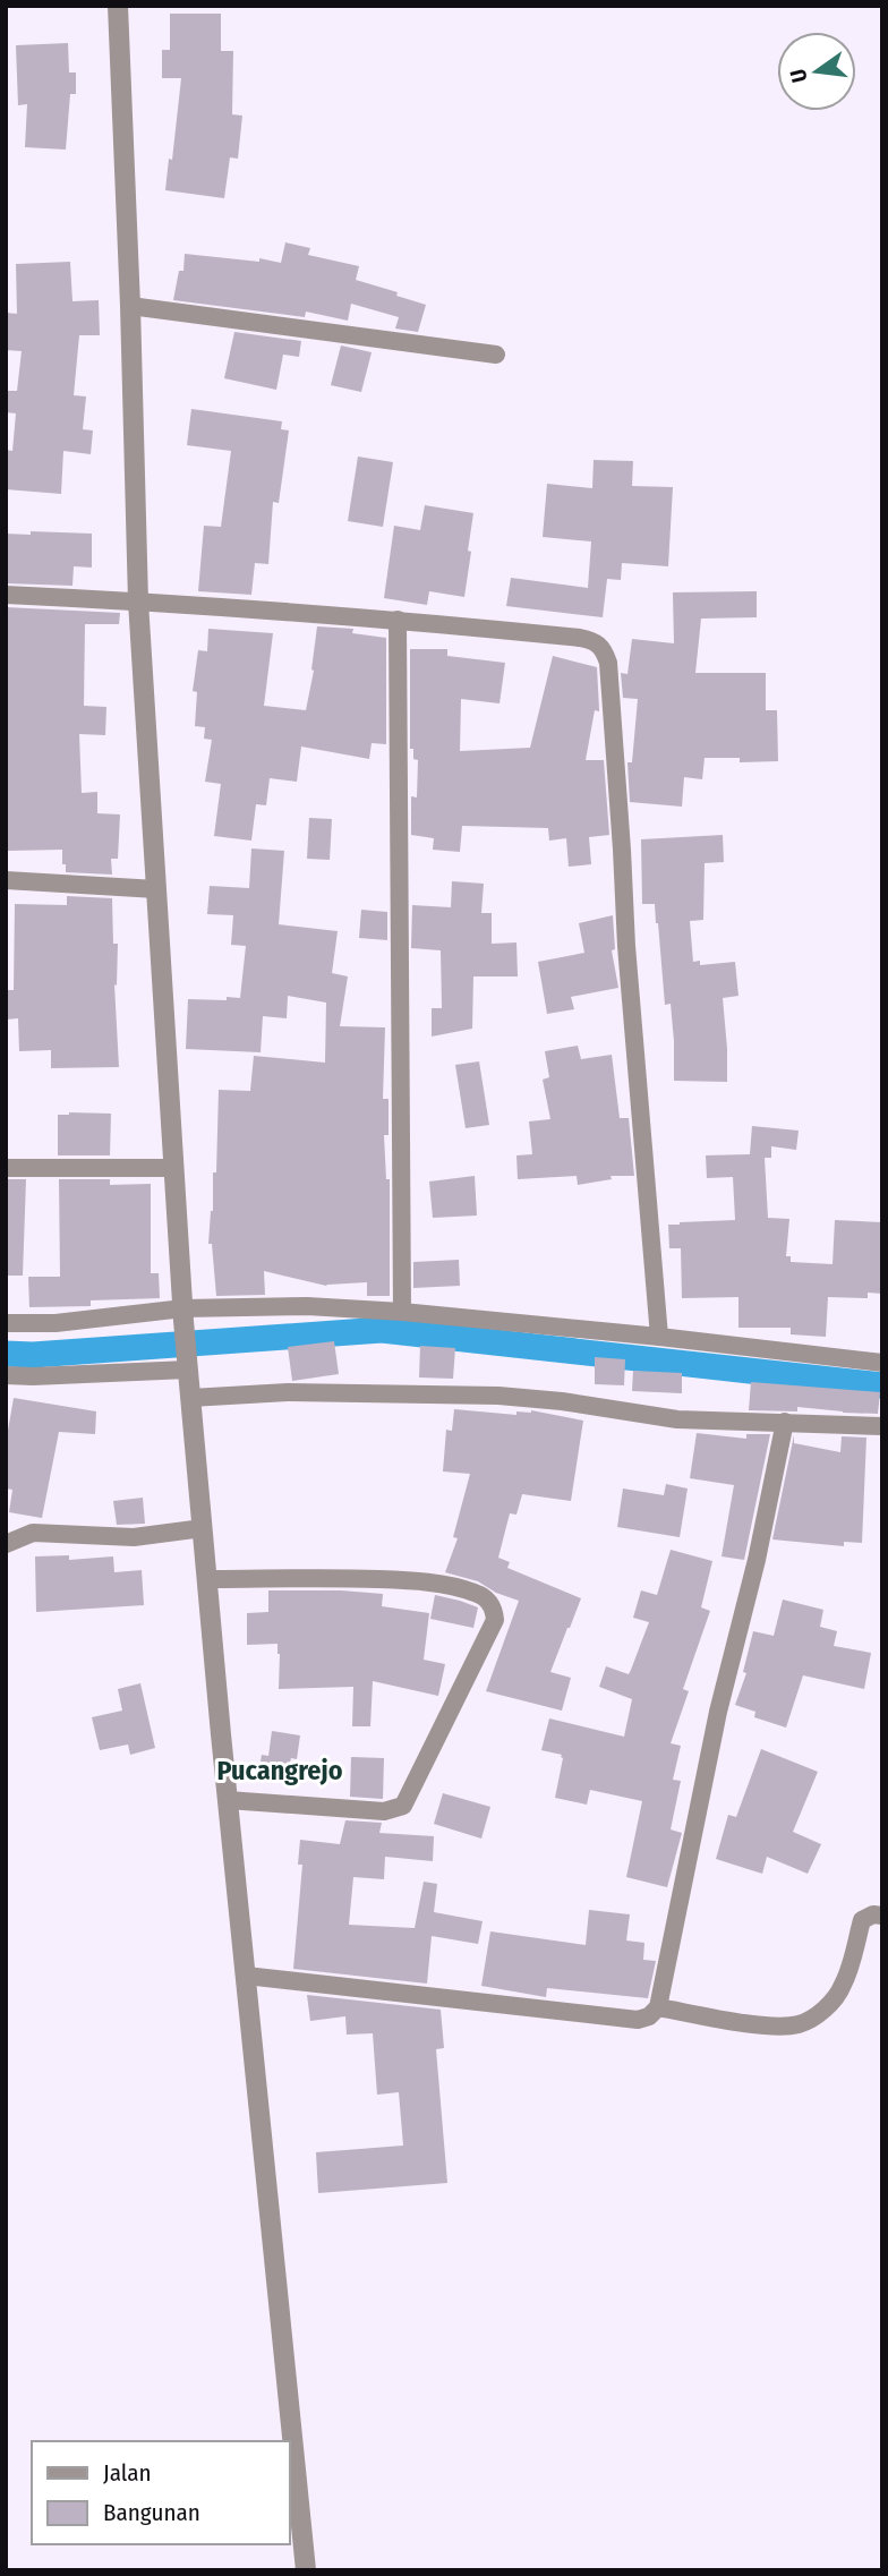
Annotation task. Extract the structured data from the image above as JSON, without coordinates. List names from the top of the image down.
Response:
{
  "districts": ["Pucangrejo"],
  "legend": ["Jalan", "Bangunan"],
  "north": "left"
}
